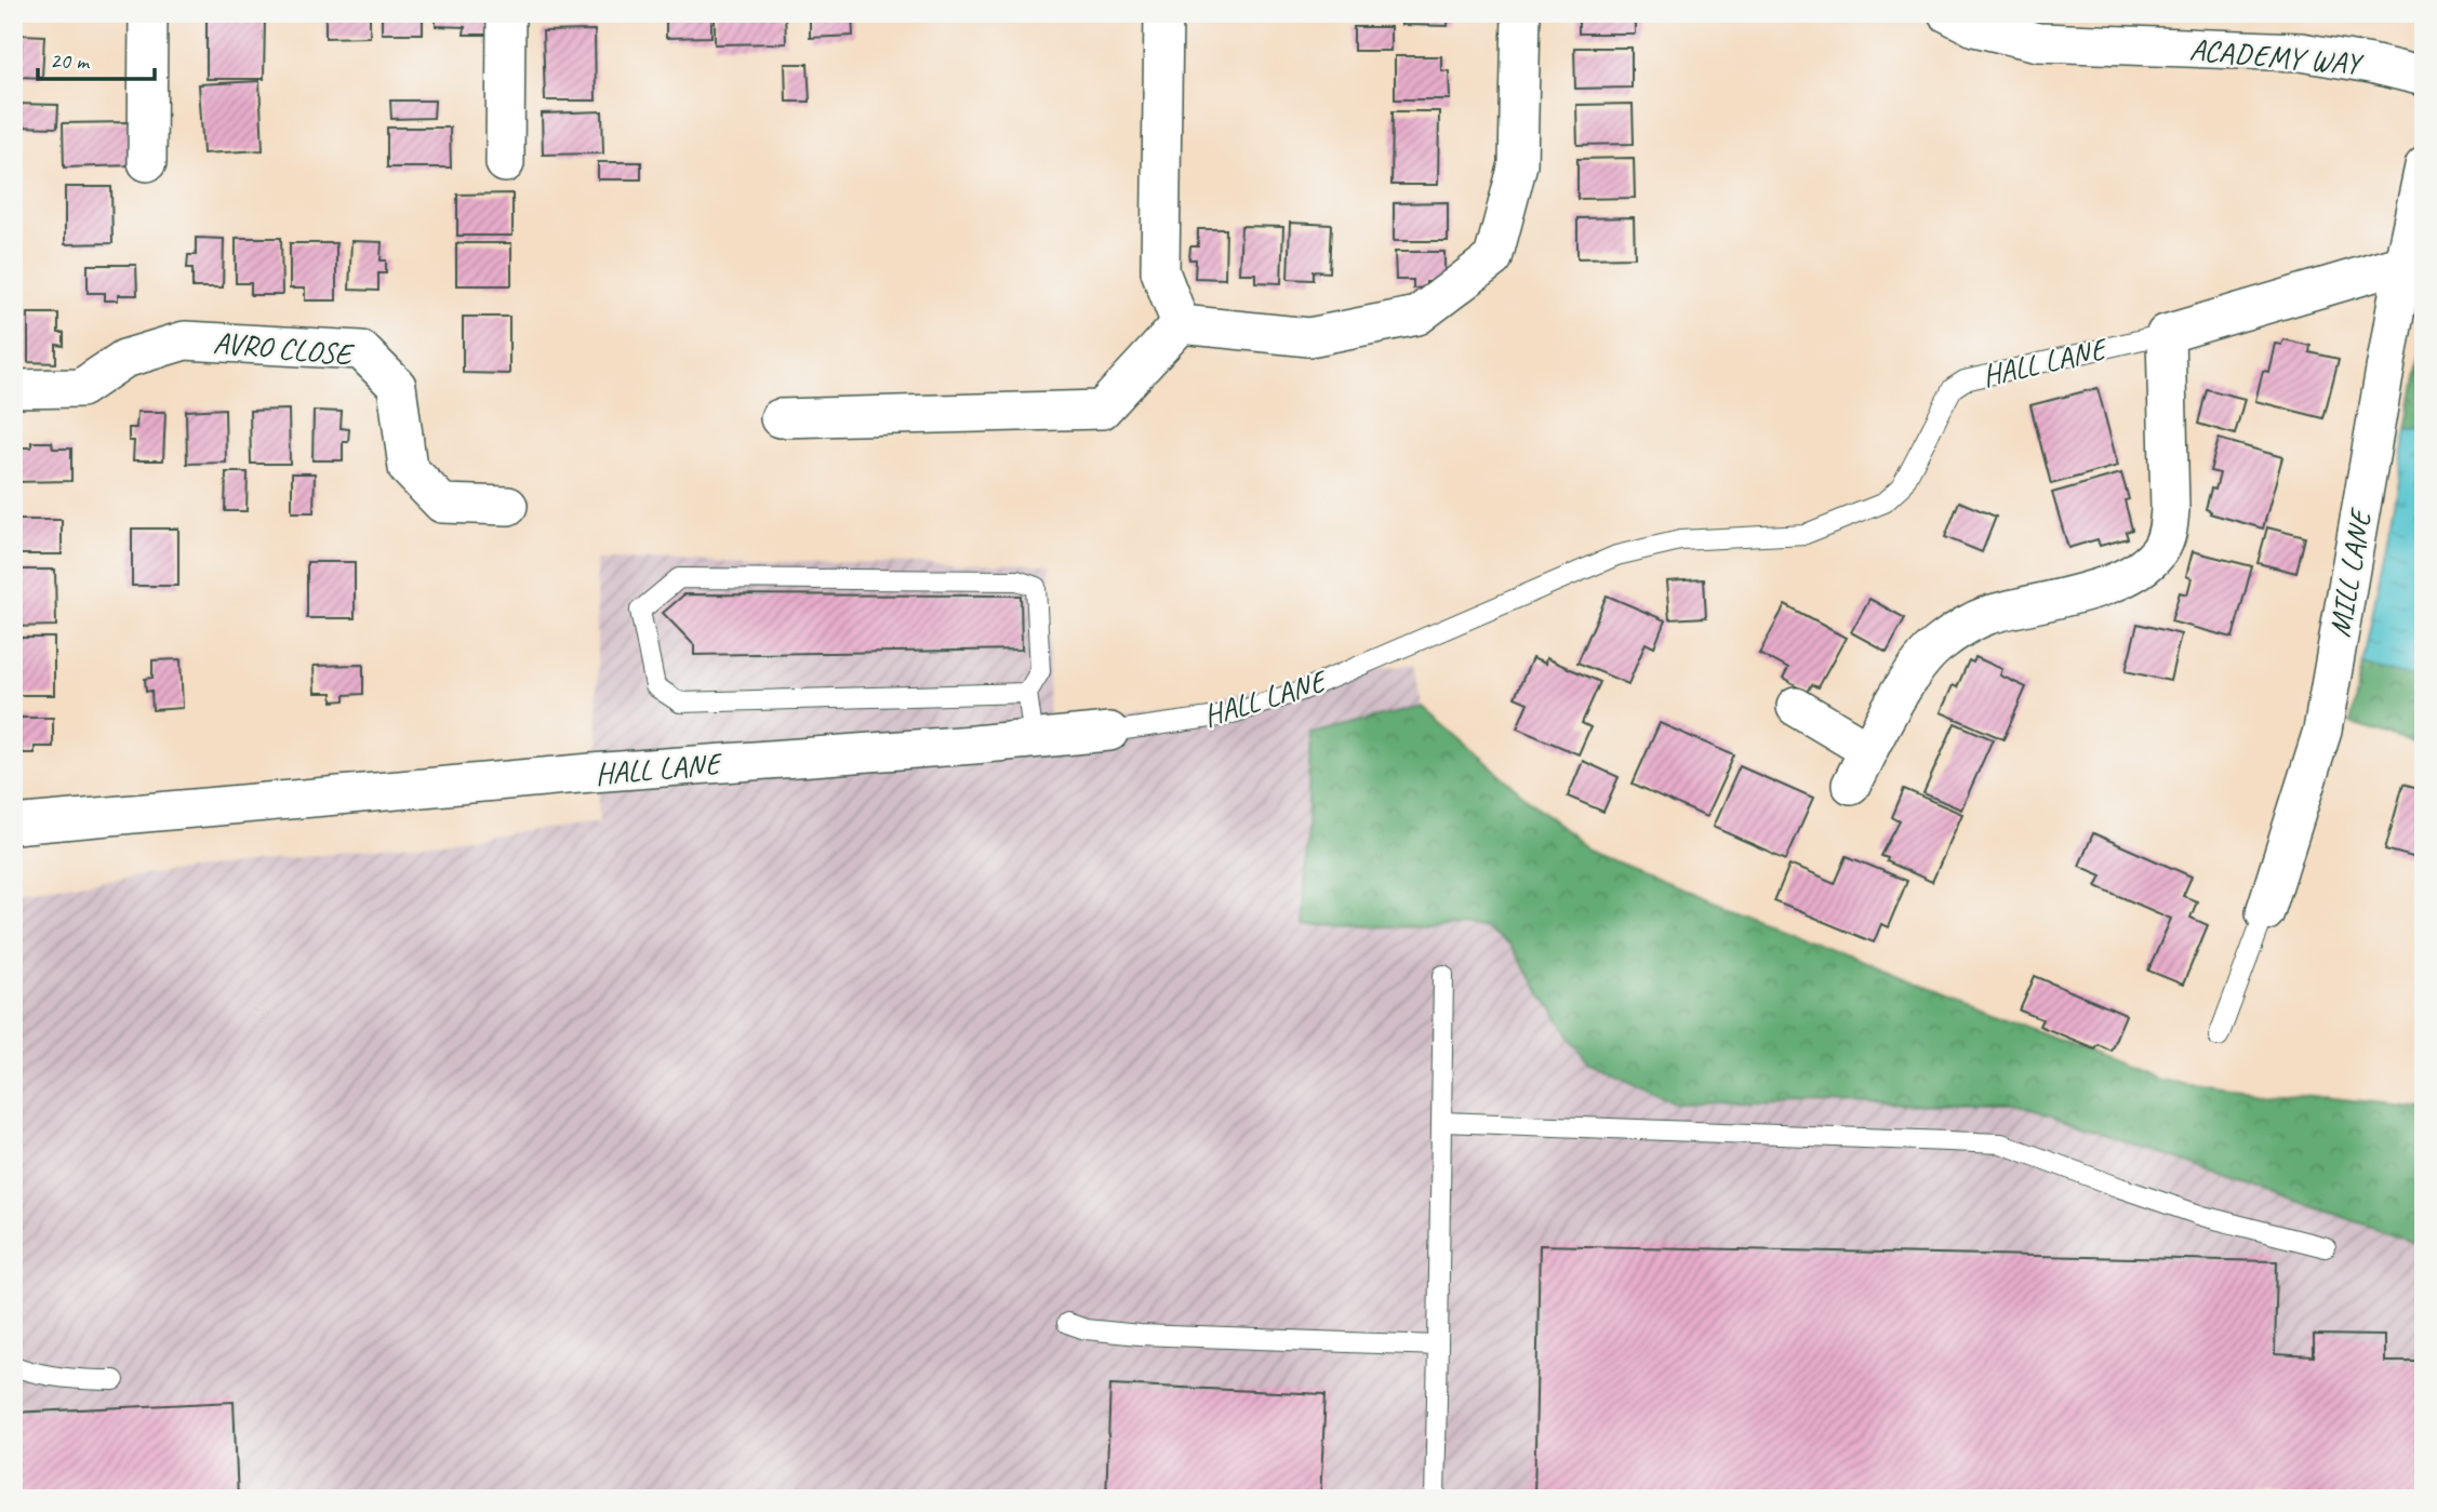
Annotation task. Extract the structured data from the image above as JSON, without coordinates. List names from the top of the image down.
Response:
{
  "streets": {
    "street": [
      "ACADEMY WAY",
      "AVRO CLOSE",
      "HALL LANE",
      "MILL LANE"
    ]
  },
  "crossings": [
    ["HALL LANE", "MILL LANE"]
  ],
  "scale_bar": "20 m"
}
